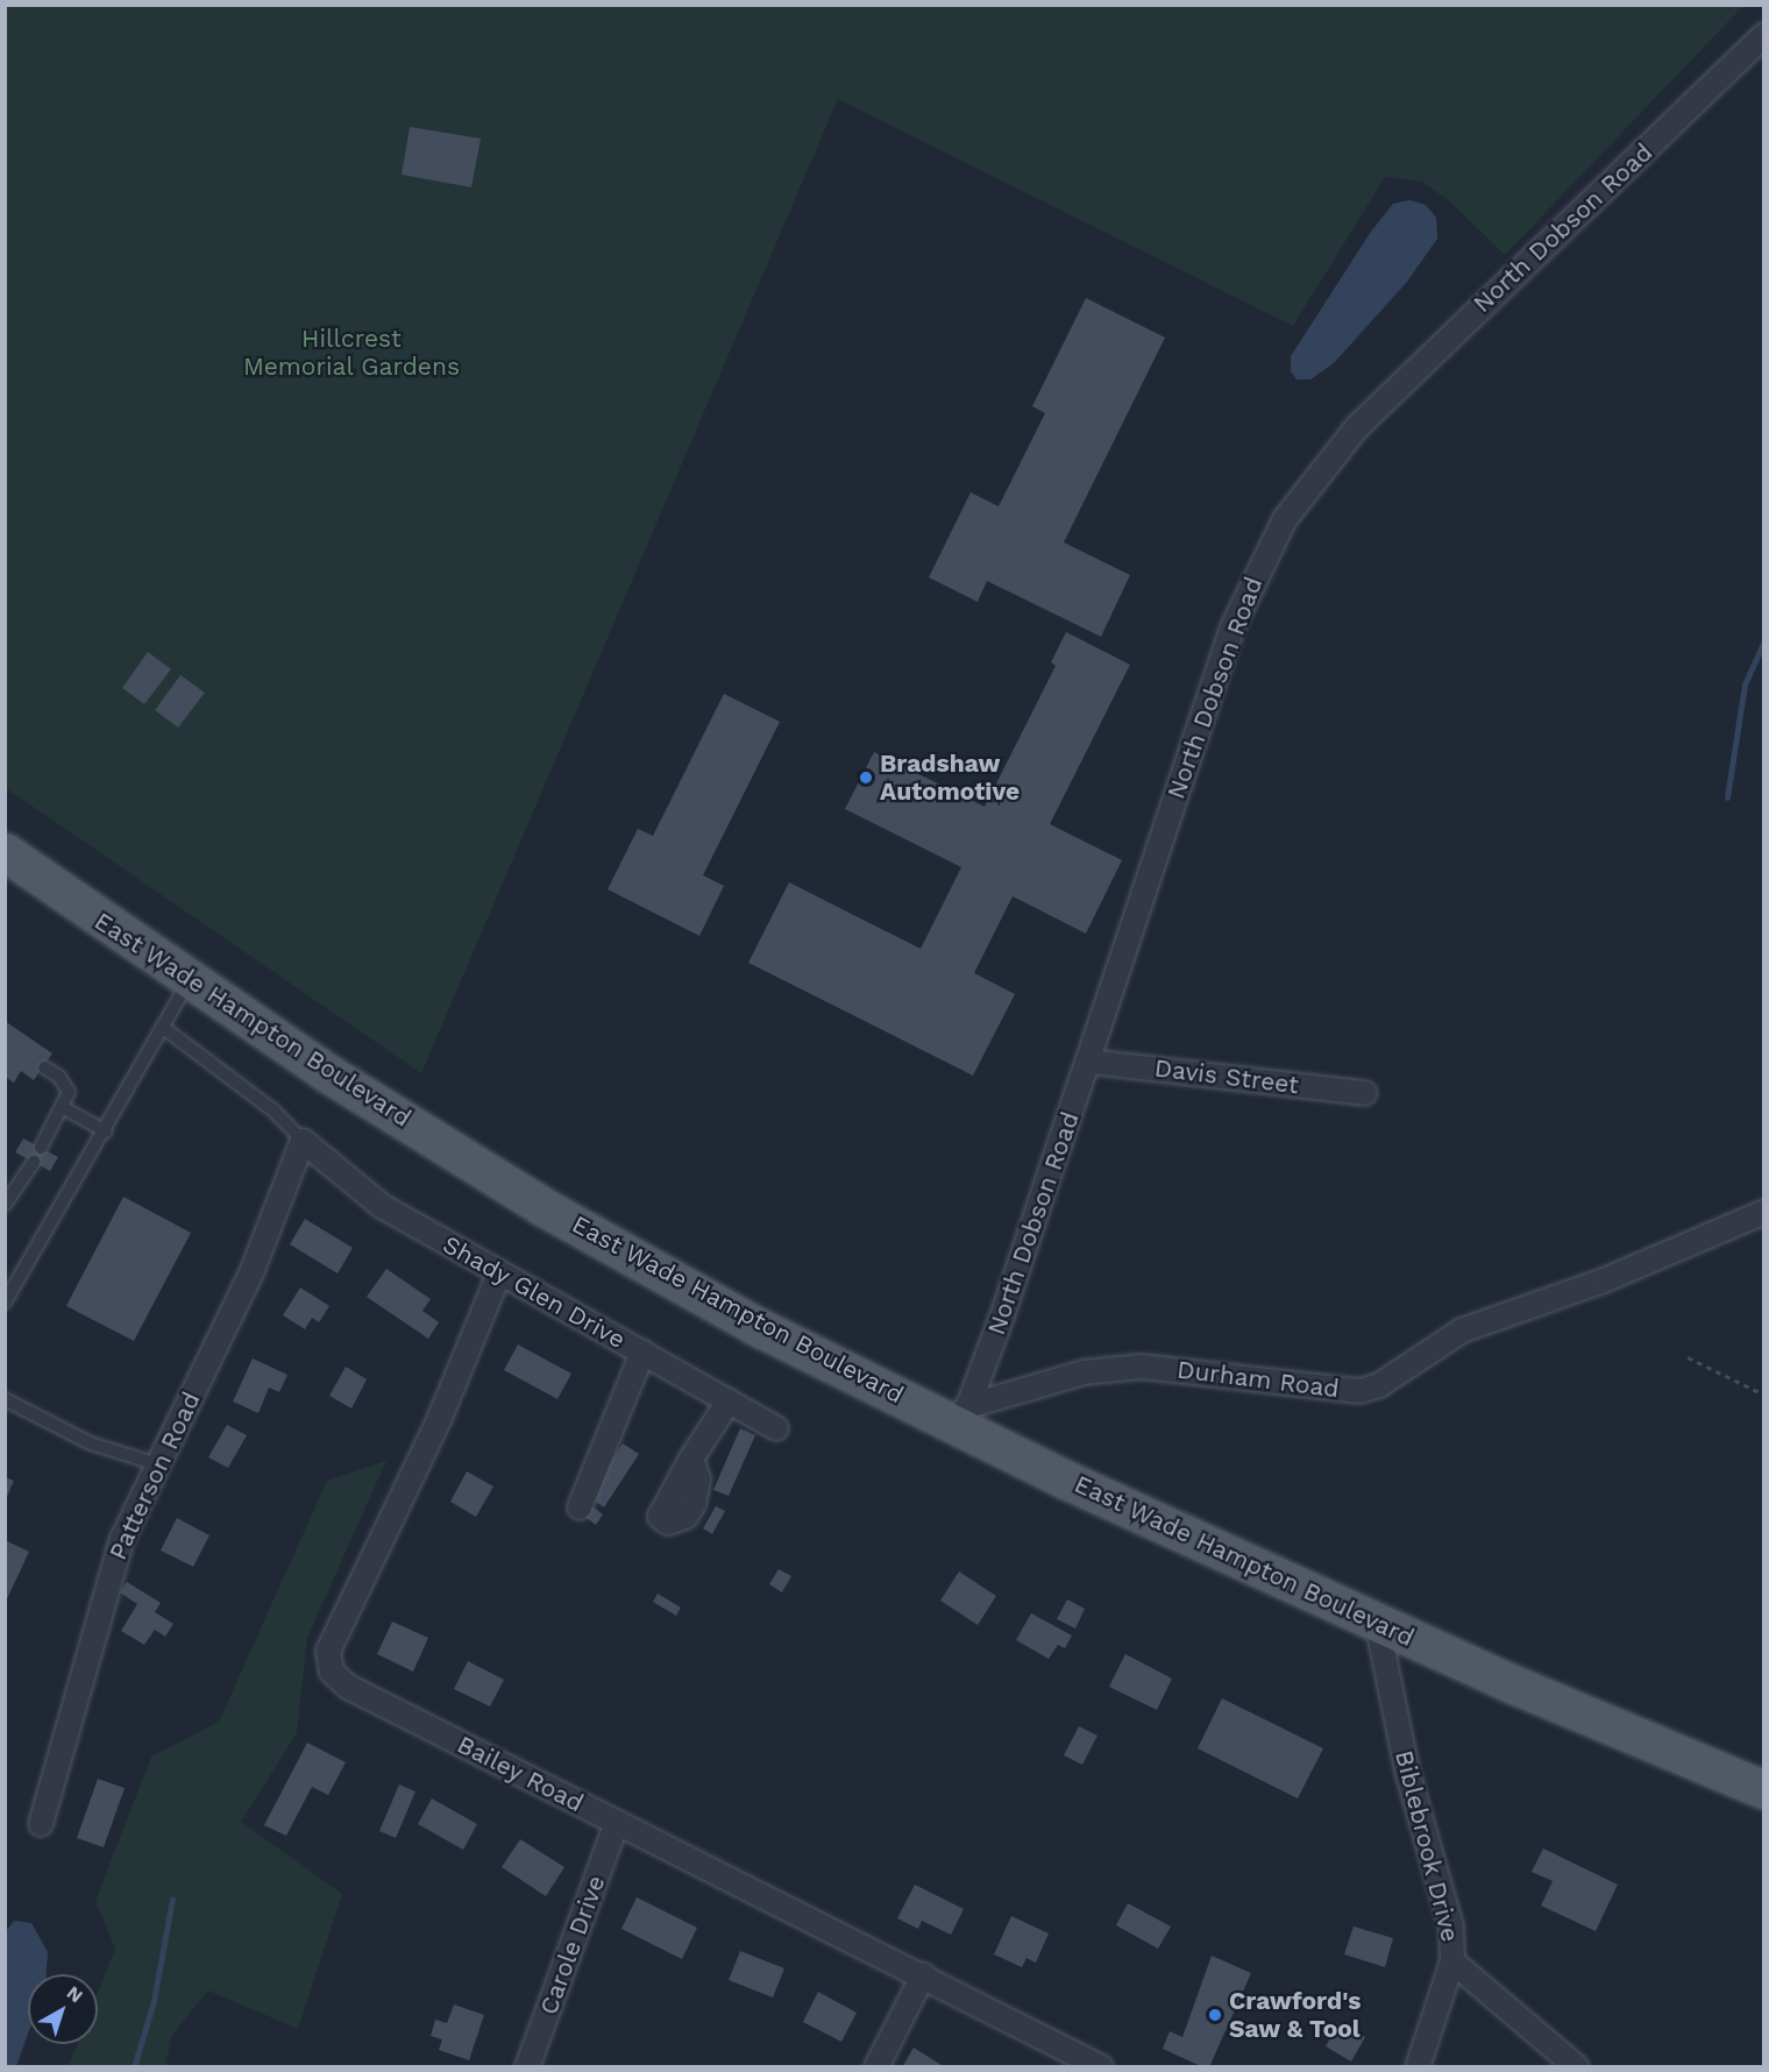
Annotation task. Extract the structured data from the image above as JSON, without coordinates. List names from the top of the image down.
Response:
{
  "streets": {
    "main road": ["East Wade Hampton Boulevard"],
    "street": [
      "North Dobson Road",
      "Davis Street",
      "Shady Glen Drive",
      "Durham Road",
      "Patterson Road",
      "Bailey Road",
      "Biblebrook Drive",
      "Carole Drive"
    ]
  },
  "crossings": [
    ["North Dobson Road", "East Wade Hampton Boulevard"],
    ["North Dobson Road", "Davis Street"],
    ["North Dobson Road", "Durham Road"],
    ["East Wade Hampton Boulevard", "Durham Road"],
    ["East Wade Hampton Boulevard", "Biblebrook Drive"],
    ["Shady Glen Drive", "Patterson Road"],
    ["Shady Glen Drive", "Bailey Road"],
    ["Bailey Road", "Carole Drive"]
  ],
  "parks": ["Hillcrest Memorial Gardens"],
  "places": ["Bradshaw Automotive", "Crawford's Saw & Tool"],
  "north": "top right"
}
